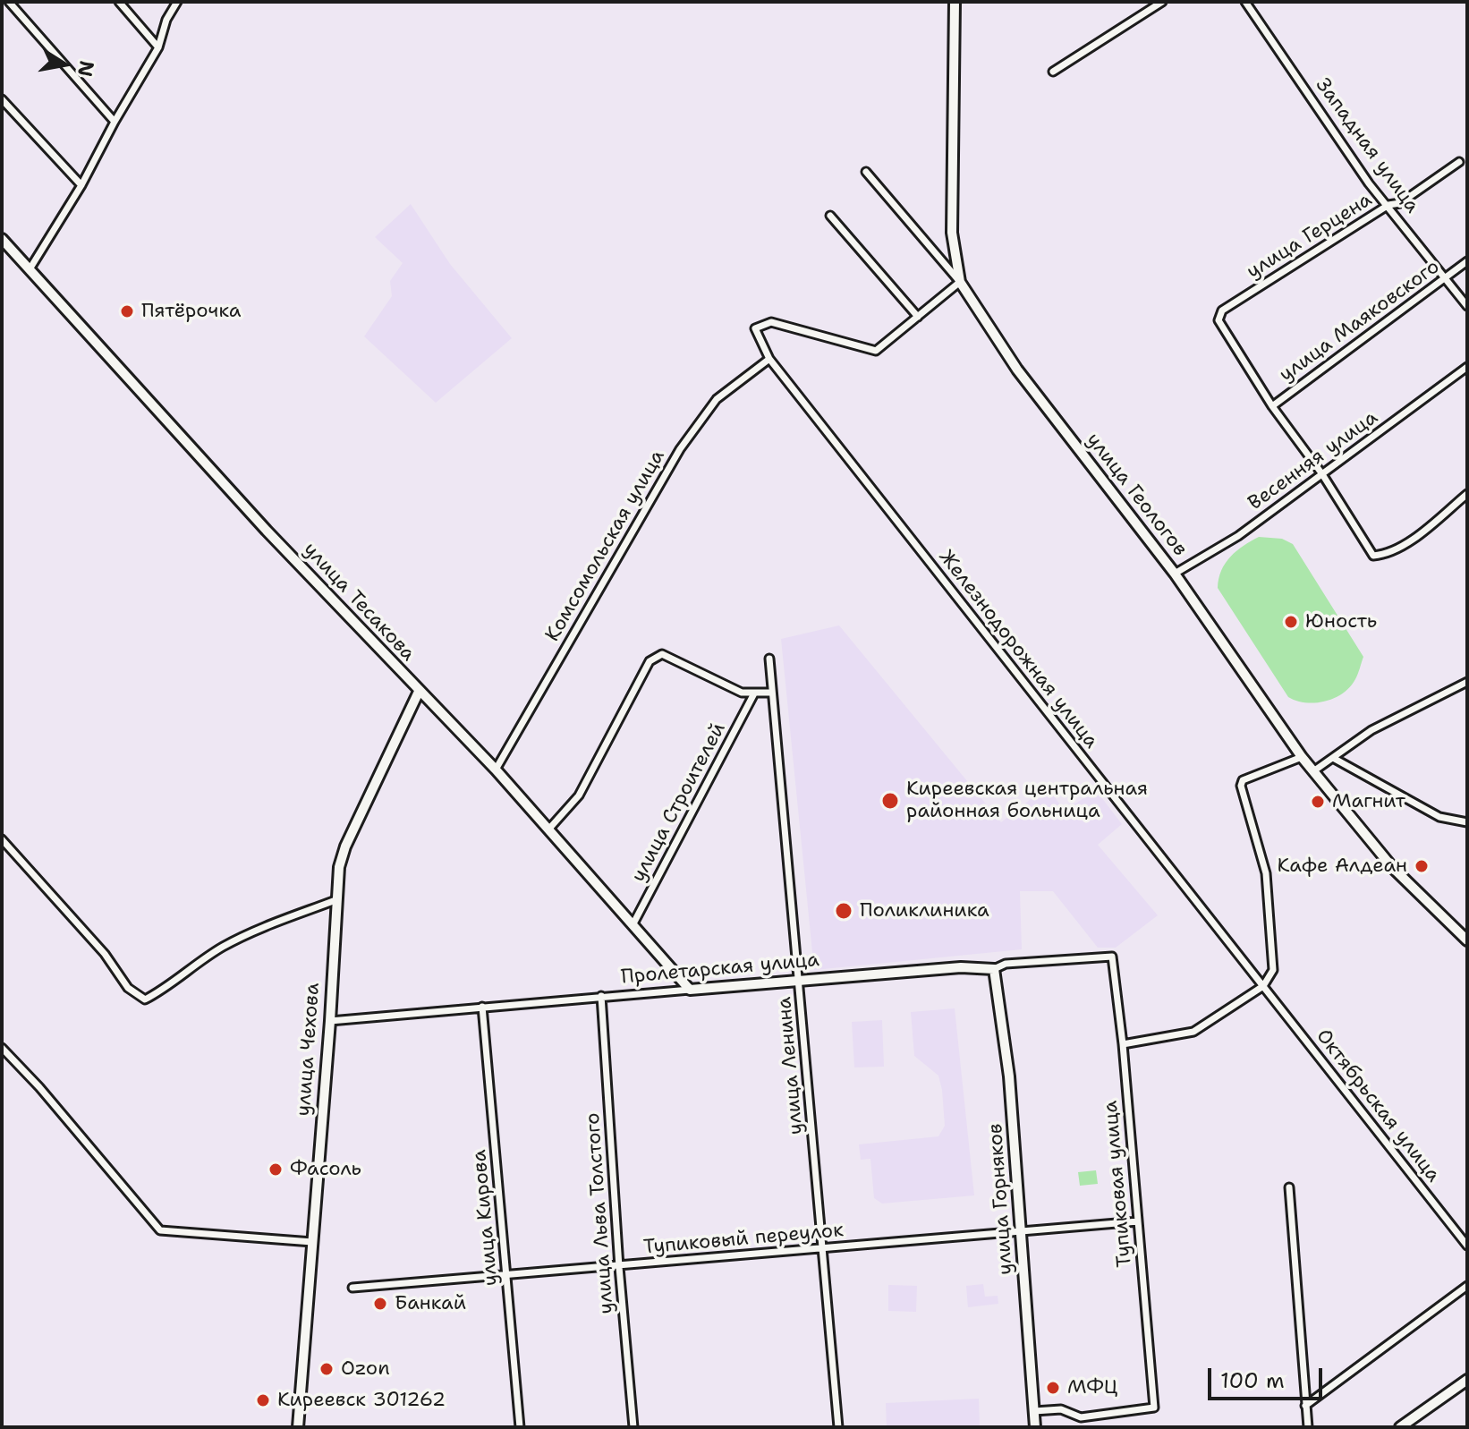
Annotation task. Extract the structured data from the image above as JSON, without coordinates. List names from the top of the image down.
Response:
{
  "streets": {
    "main road": [
      "улица Геологов",
      "улица Тесакова",
      "Пролетарская улица",
      "улица Чехова",
      "улица Горняков"
    ],
    "street": [
      "Западная улица",
      "улица Герцена",
      "улица Маяковского",
      "Весенняя улица",
      "Комсомольская улица",
      "Железнодорожная улица",
      "улица Строителей",
      "улица Ленина",
      "Октябрьская улица",
      "Тупиковая улица",
      "улица Льва Толстого",
      "улица Кирова",
      "Тупиковый переулок"
    ]
  },
  "crossings": [
    ["Западная улица", "улица Герцена"],
    ["Западная улица", "улица Маяковского"],
    ["улица Герцена", "улица Маяковского"],
    ["Весенняя улица", "улица Геологов"],
    ["Комсомольская улица", "улица Тесакова"],
    ["Комсомольская улица", "Железнодорожная улица"],
    ["улица Тесакова", "улица Строителей"],
    ["улица Тесакова", "Пролетарская улица"],
    ["улица Тесакова", "улица Чехова"],
    ["Железнодорожная улица", "Октябрьская улица"],
    ["Пролетарская улица", "улица Чехова"],
    ["Пролетарская улица", "улица Ленина"],
    ["Пролетарская улица", "Тупиковая улица"],
    ["Пролетарская улица", "улица Горняков"],
    ["Пролетарская улица", "улица Льва Толстого"],
    ["Пролетарская улица", "улица Кирова"],
    ["улица Ленина", "Тупиковый переулок"],
    ["Тупиковая улица", "улица Горняков"],
    ["Тупиковая улица", "Тупиковый переулок"],
    ["улица Горняков", "Тупиковый переулок"],
    ["улица Льва Толстого", "Тупиковый переулок"],
    ["улица Кирова", "Тупиковый переулок"]
  ],
  "places": [
    "Пятёрочка",
    "Юность",
    "Киреевская центральная районная больница",
    "Магнит",
    "Кафе Алдеан",
    "Поликлиника",
    "Фасоль",
    "Банкай",
    "Ozon",
    "МФЦ",
    "Киреевск 301262"
  ],
  "scale_bar": "100 m",
  "north": "right"
}
